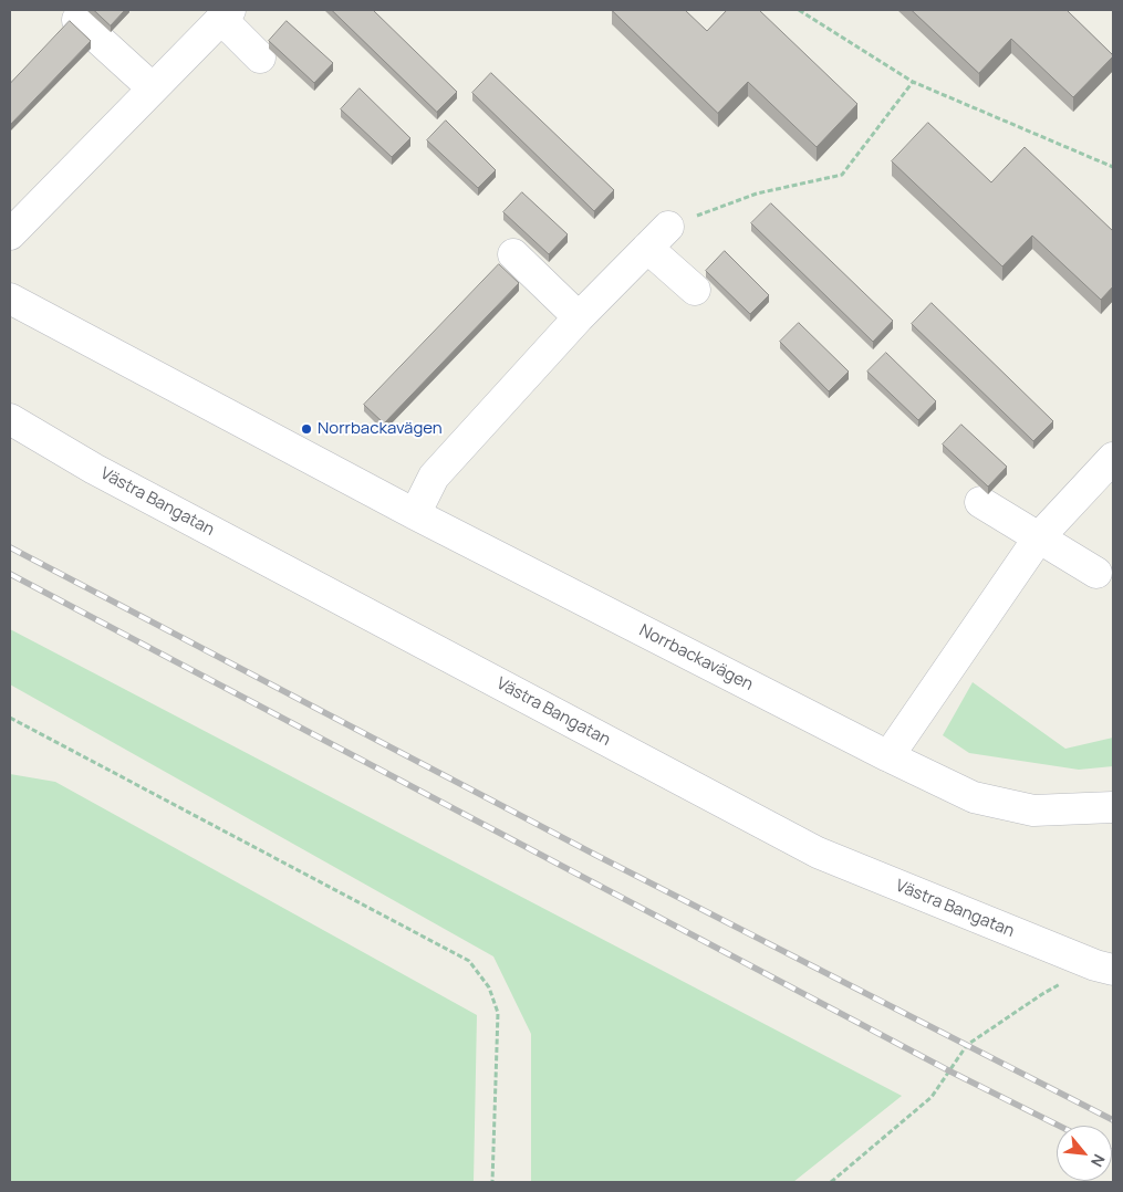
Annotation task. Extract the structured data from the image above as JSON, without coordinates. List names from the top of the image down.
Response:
{
  "streets": {
    "street": ["Västra Bangatan", "Norrbackavägen"]
  },
  "places": ["Norrbackavägen"],
  "north": "bottom right"
}
